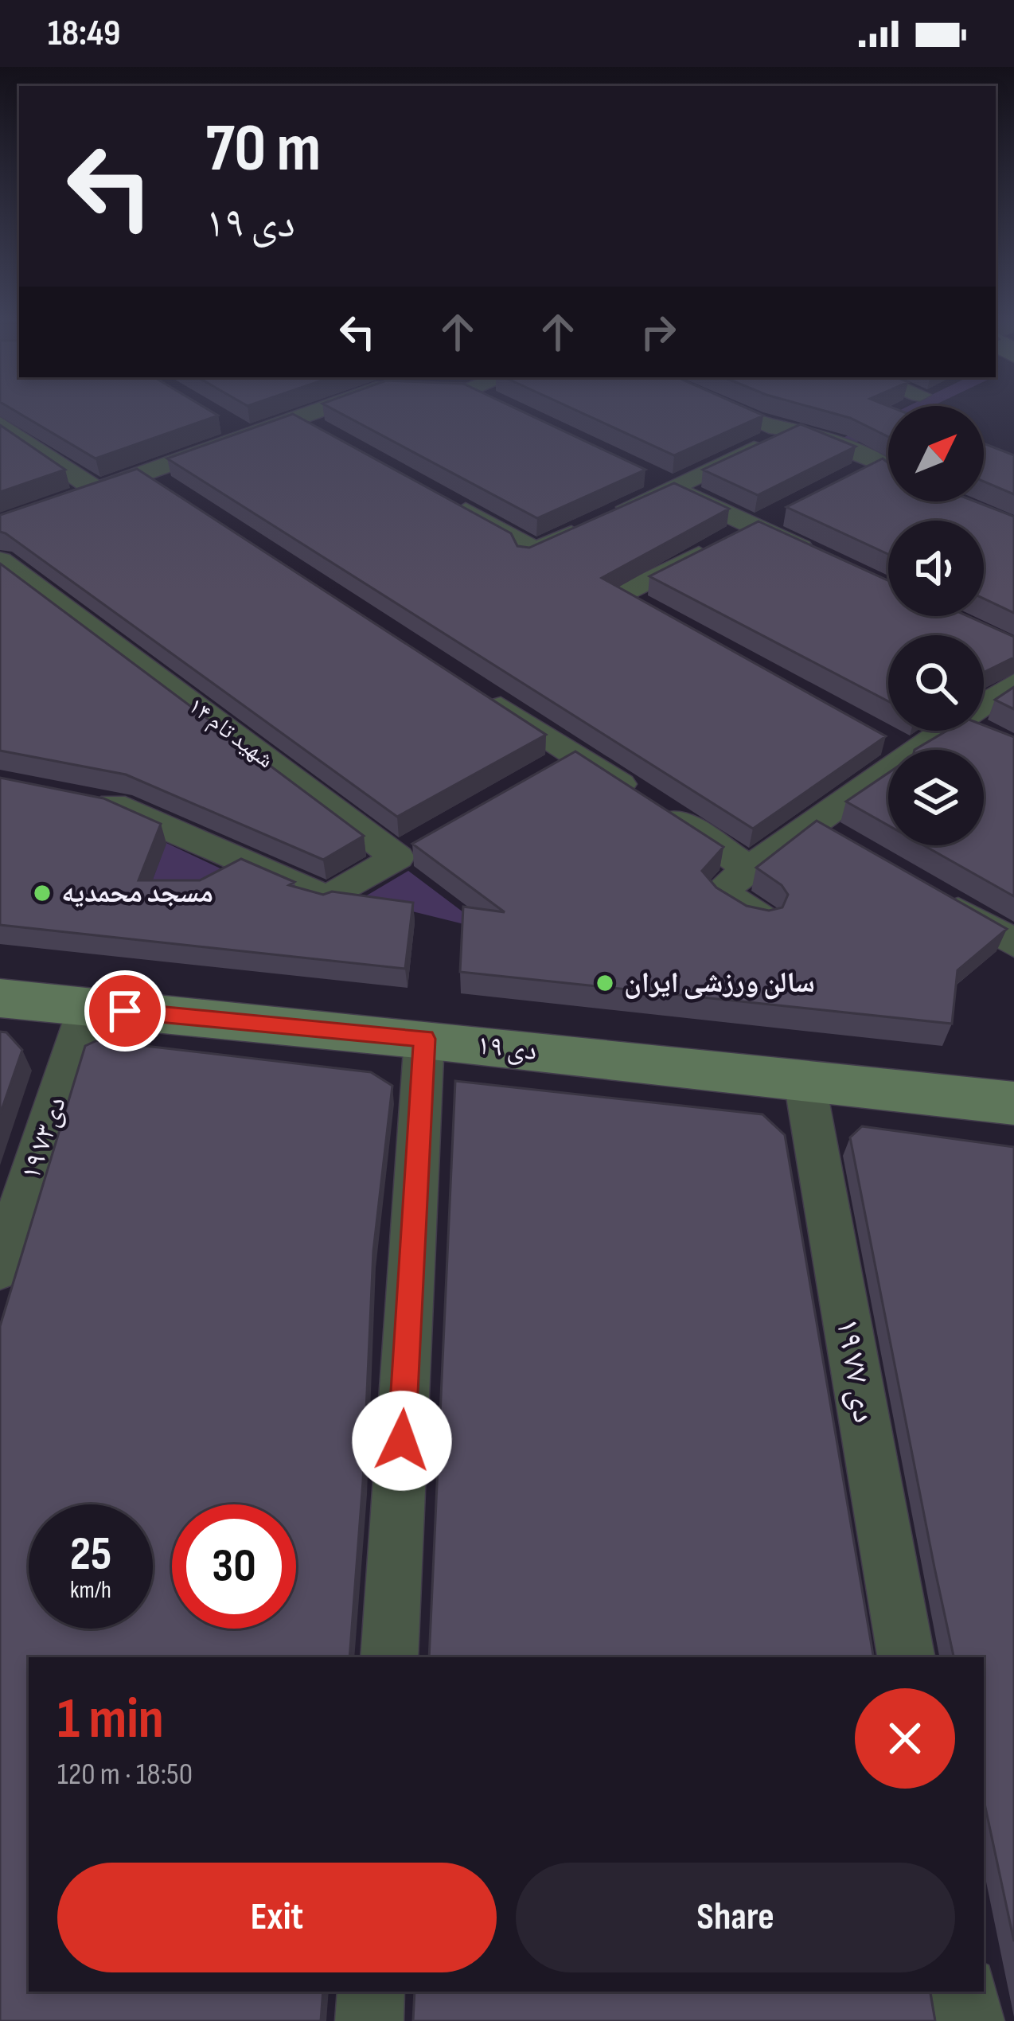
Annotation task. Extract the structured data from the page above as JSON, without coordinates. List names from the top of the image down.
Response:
{
  "streets": {
    "main road": ["۱۹ دی"],
    "street": ["شهید تام ۱۴", "۱۹ دی۷۳", "۱۹ دی ۷۷"]
  },
  "crossings": [
    ["۱۹ دی", "۱۹ دی۷۳"],
    ["۱۹ دی", "۱۹ دی ۷۷"]
  ],
  "places": ["مسجد محمدیه", "سالن ورزشی ایران"],
  "north": "top right",
  "page": {
    "status": "18:49",
    "turn": ["70 m", "۱۹ دی"],
    "speed": "25 km/h",
    "limit": "30",
    "heading": ["1 min", "120 m · 18:50"],
    "buttons": ["Exit", "Share"]
  }
}
